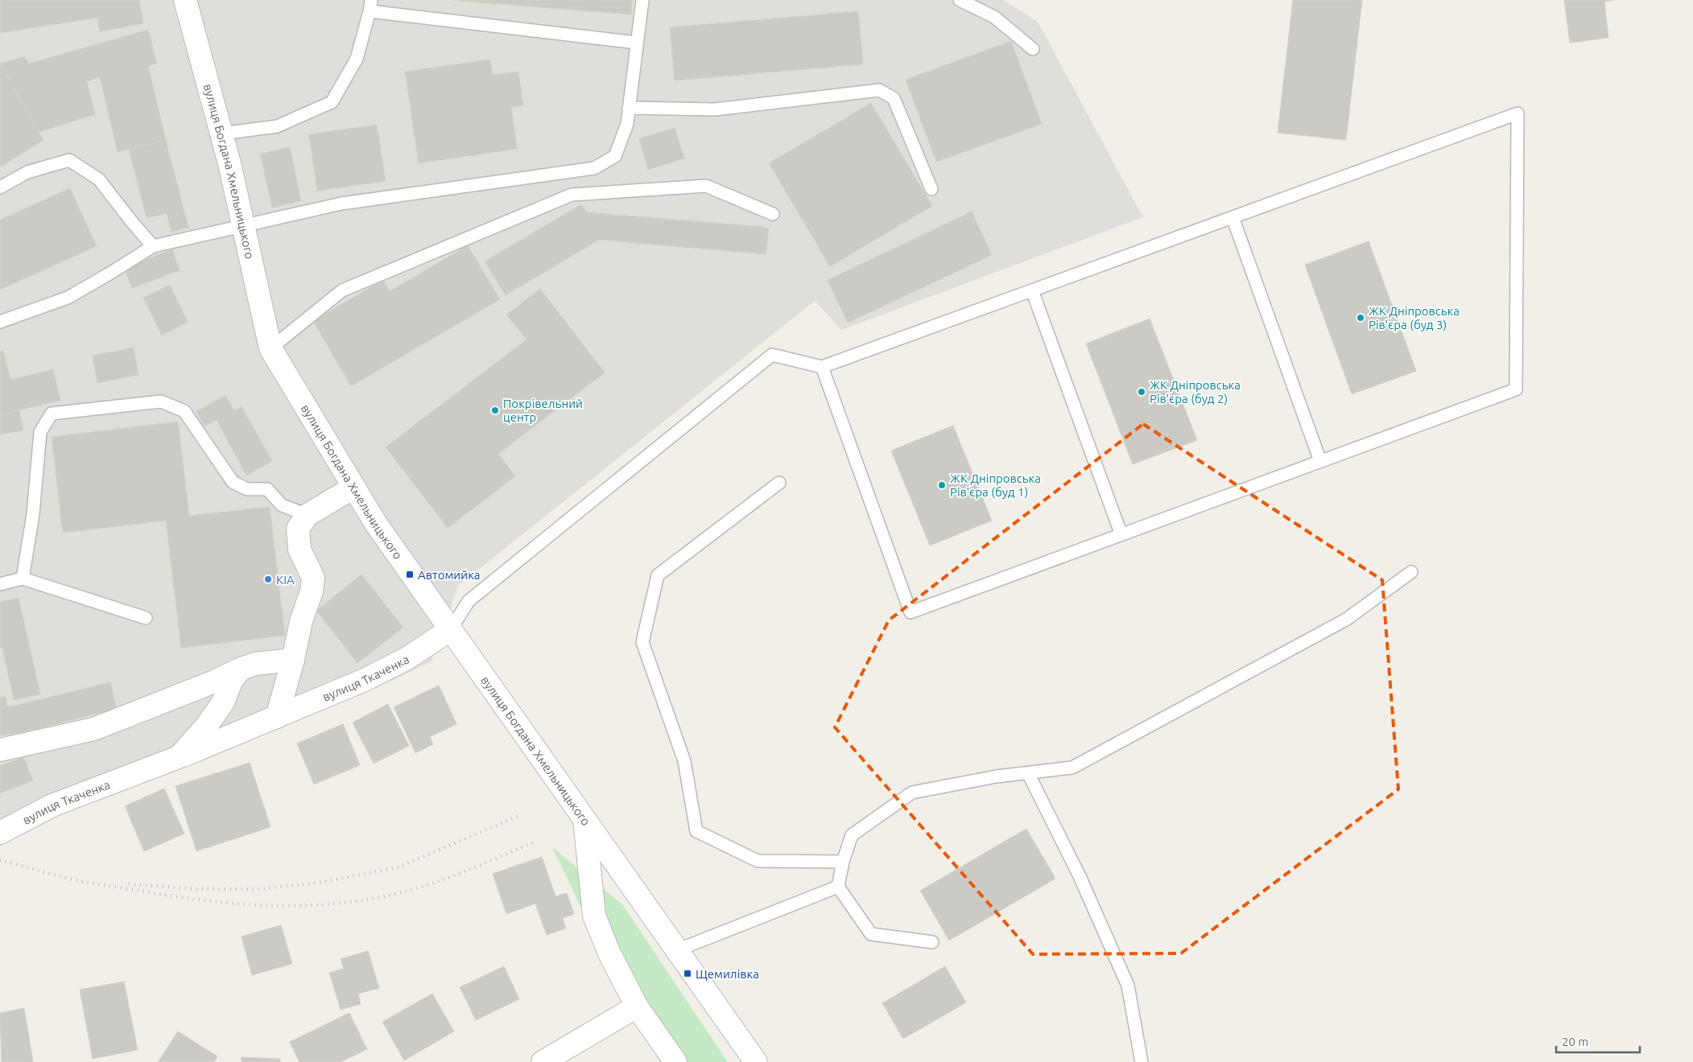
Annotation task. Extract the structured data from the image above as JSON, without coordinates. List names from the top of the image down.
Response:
{
  "streets": {
    "street": ["вулиця Богдана Хмельницького", "вулиця Ткаченка"]
  },
  "crossings": [
    ["вулиця Богдана Хмельницького", "вулиця Ткаченка"]
  ],
  "places": {
    "other": [
      "ЖК Дніпровська Рів'єра (буд 3)",
      "ЖК Дніпровська Рів'єра (буд 2)",
      "Покрівельний центр",
      "ЖК Дніпровська Рів'єра (буд 1)",
      "KIA"
    ],
    "transit": ["Автомийка", "Щемилівка"]
  },
  "scale_bar": "20 m"
}
